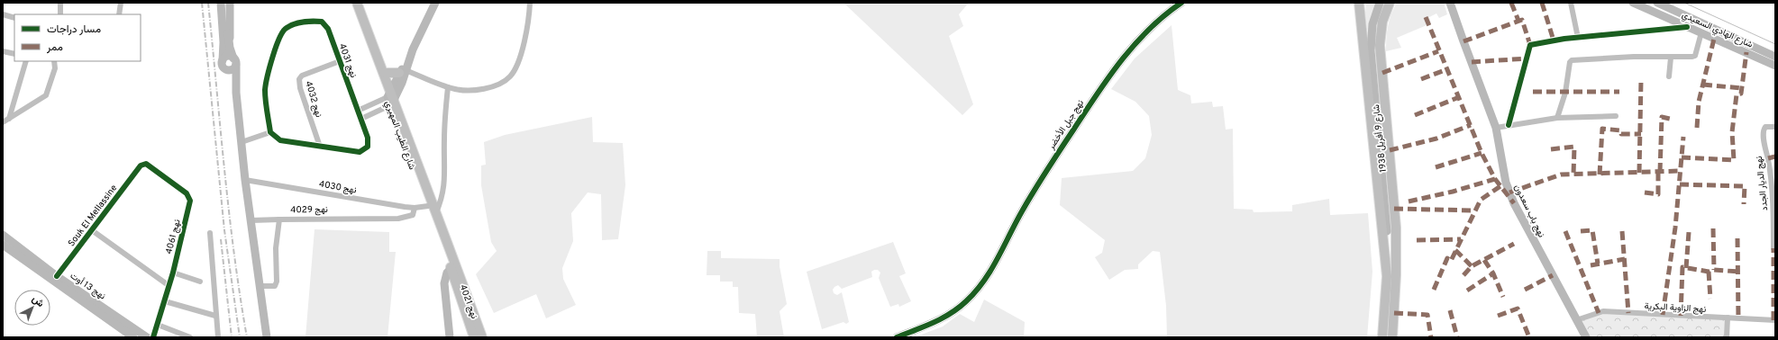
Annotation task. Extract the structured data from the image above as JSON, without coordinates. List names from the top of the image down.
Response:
{
  "streets": {
    "main road": [
      "شارع الهادي السعيدي",
      "نهج جبل الأخضر",
      "شارع الطيب المهيري",
      "شارع 9 أفريل 1938",
      "نهج باب سعدون",
      "نهج 13 أوت",
      "نهج 4021"
    ],
    "street": [
      "نهج 4031",
      "نهج 4032",
      "نهج الديار الجدد",
      "نهج 4030",
      "نهج 4029",
      "Souk El Mellassine",
      "نهج 4061",
      "نهج الزاوية البكرية"
    ]
  },
  "crossings": [
    ["نهج 4031", "نهج 4032"],
    ["شارع الطيب المهيري", "نهج 4030"],
    ["شارع الطيب المهيري", "نهج 4021"],
    ["نهج 4030", "نهج 4029"],
    ["نهج باب سعدون", "نهج الزاوية البكرية"],
    ["Souk El Mellassine", "نهج 4061"],
    ["Souk El Mellassine", "نهج 13 أوت"]
  ],
  "legend": ["مسار دراجات", "ممر"],
  "north": "top right"
}
